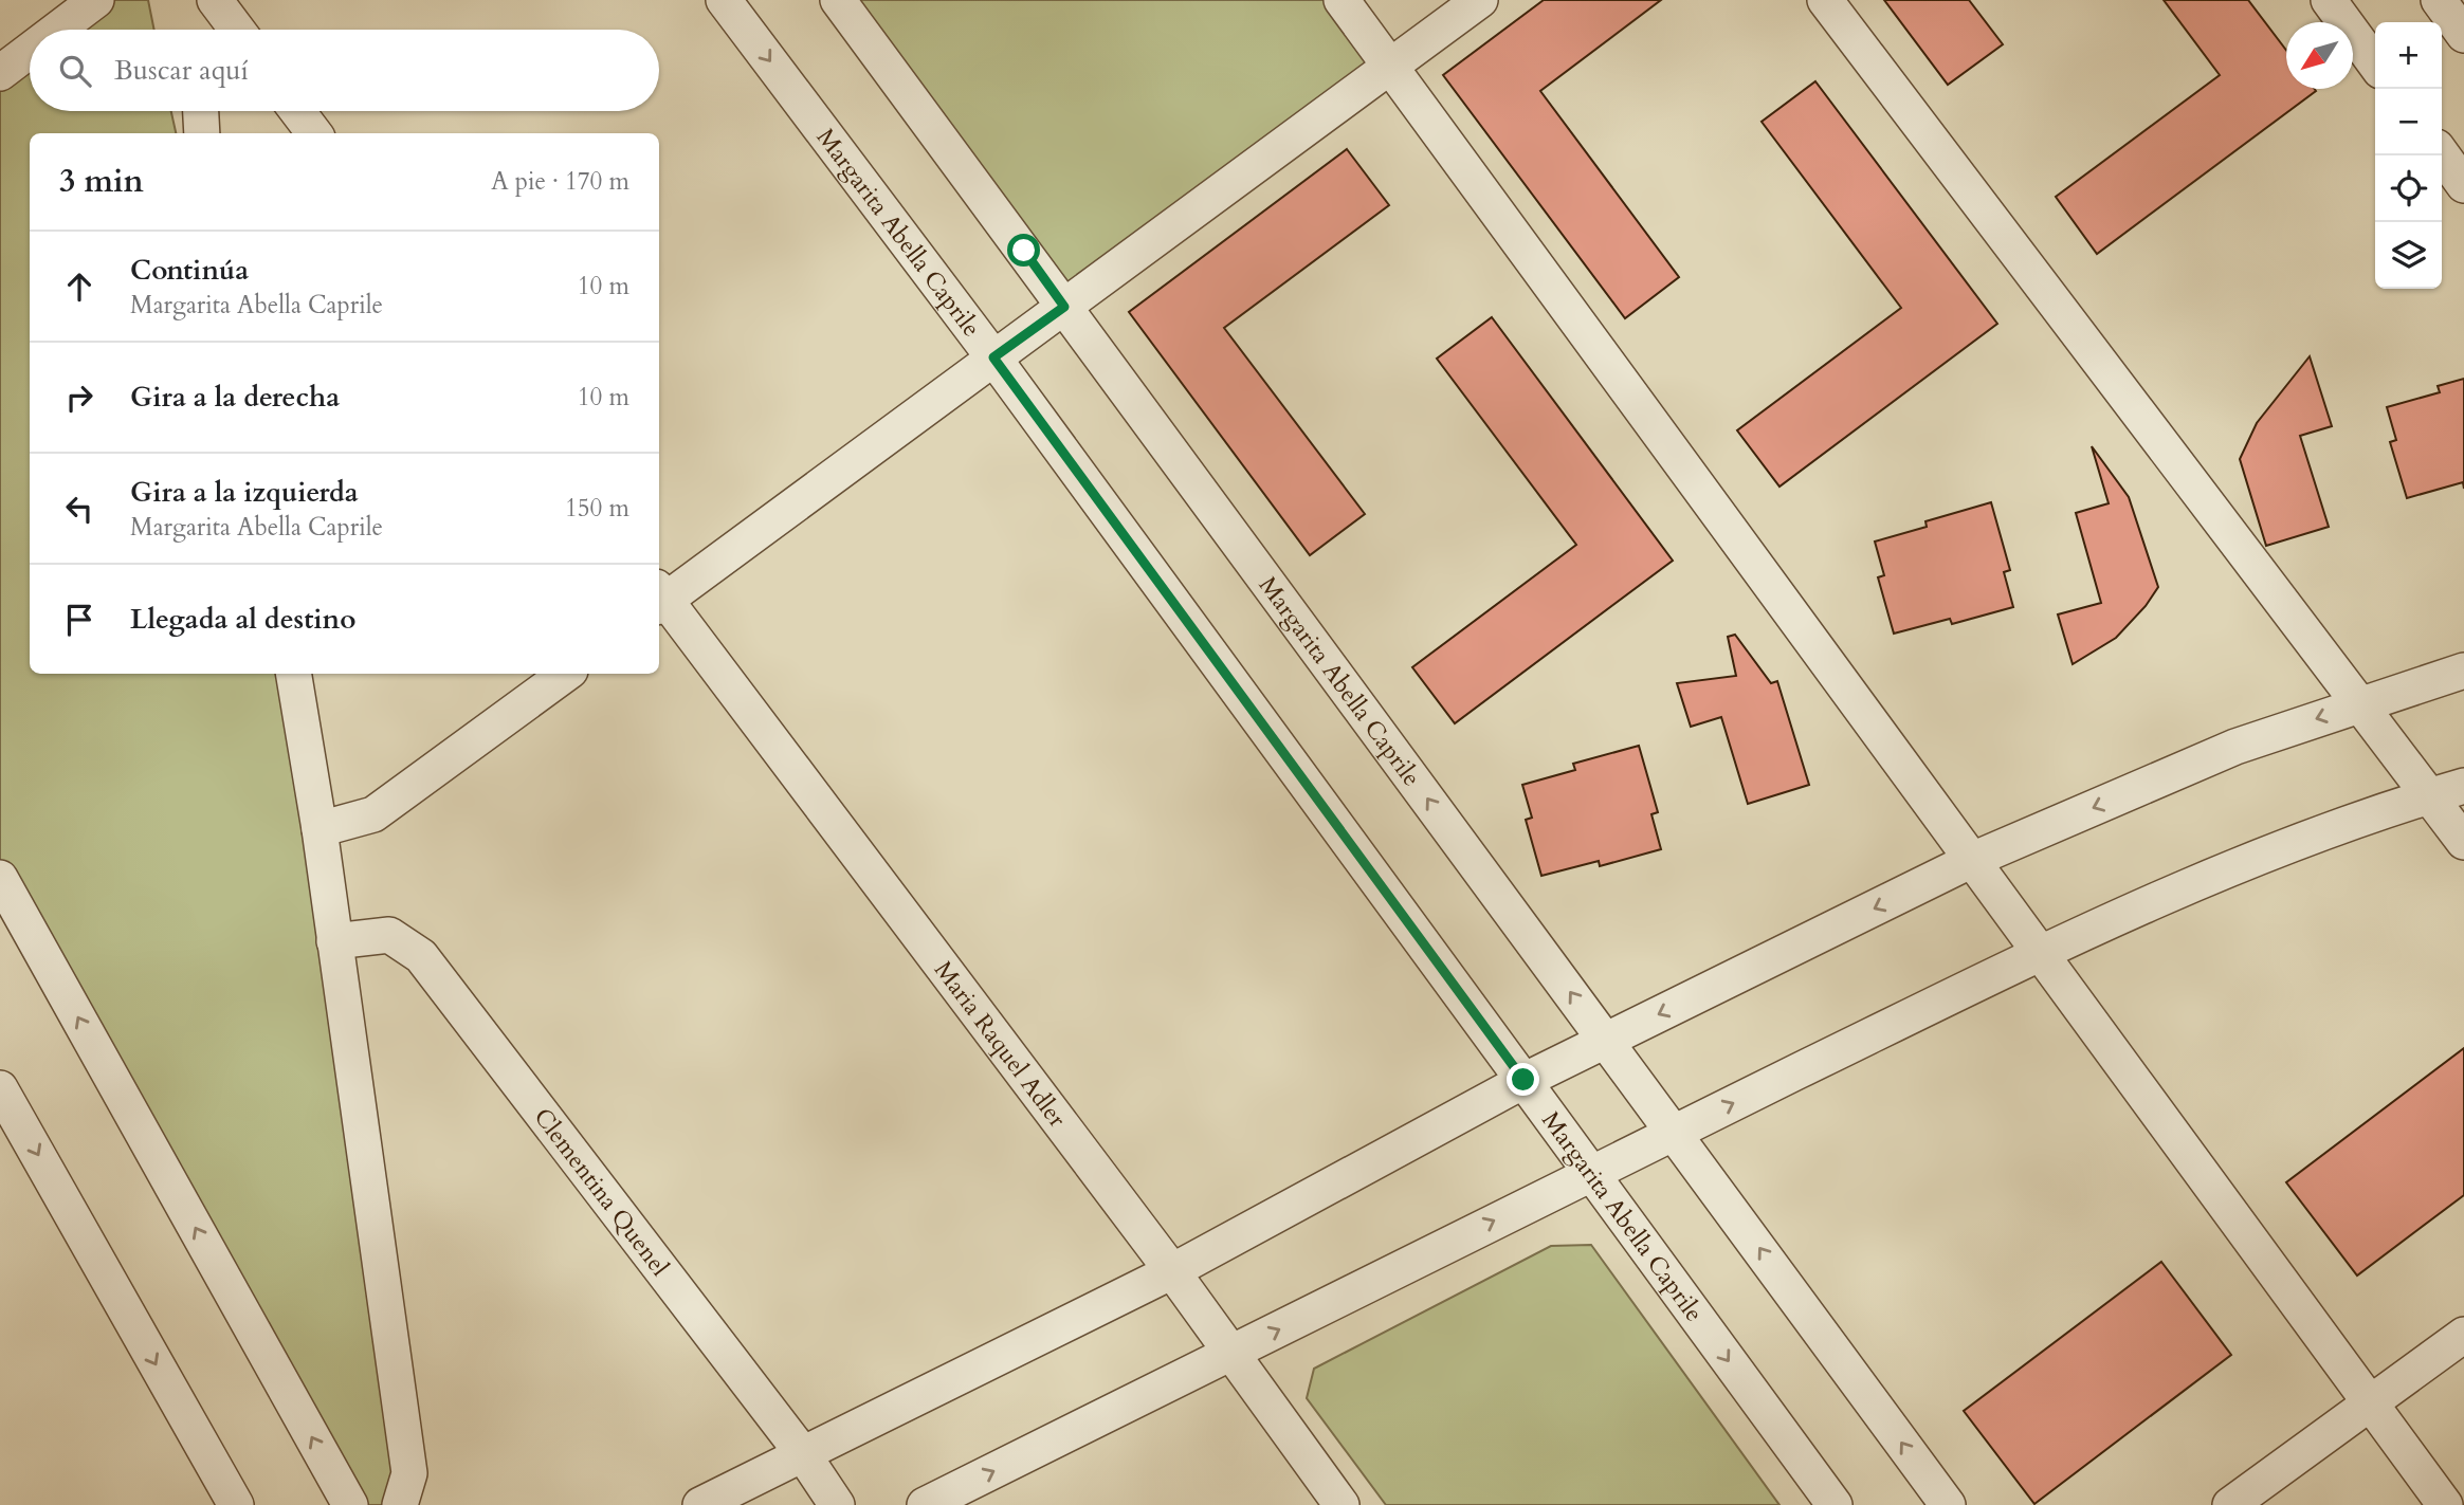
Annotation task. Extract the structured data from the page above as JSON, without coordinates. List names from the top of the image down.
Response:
{
  "streets": {
    "street": ["Margarita Abella Caprile", "Maria Raquel Adler", "Clementina Quenel"]
  },
  "north": "bottom left",
  "page": {
    "map_buttons": ["+", "−"],
    "search": "Buscar aquí",
    "heading": ["3 min", "A pie · 170 m"],
    "list": [
      ["Continúa", "Margarita Abella Caprile", "10 m"],
      ["Gira a la derecha", "10 m"],
      ["Gira a la izquierda", "Margarita Abella Caprile", "150 m"],
      "Llegada al destino"
    ]
  }
}
